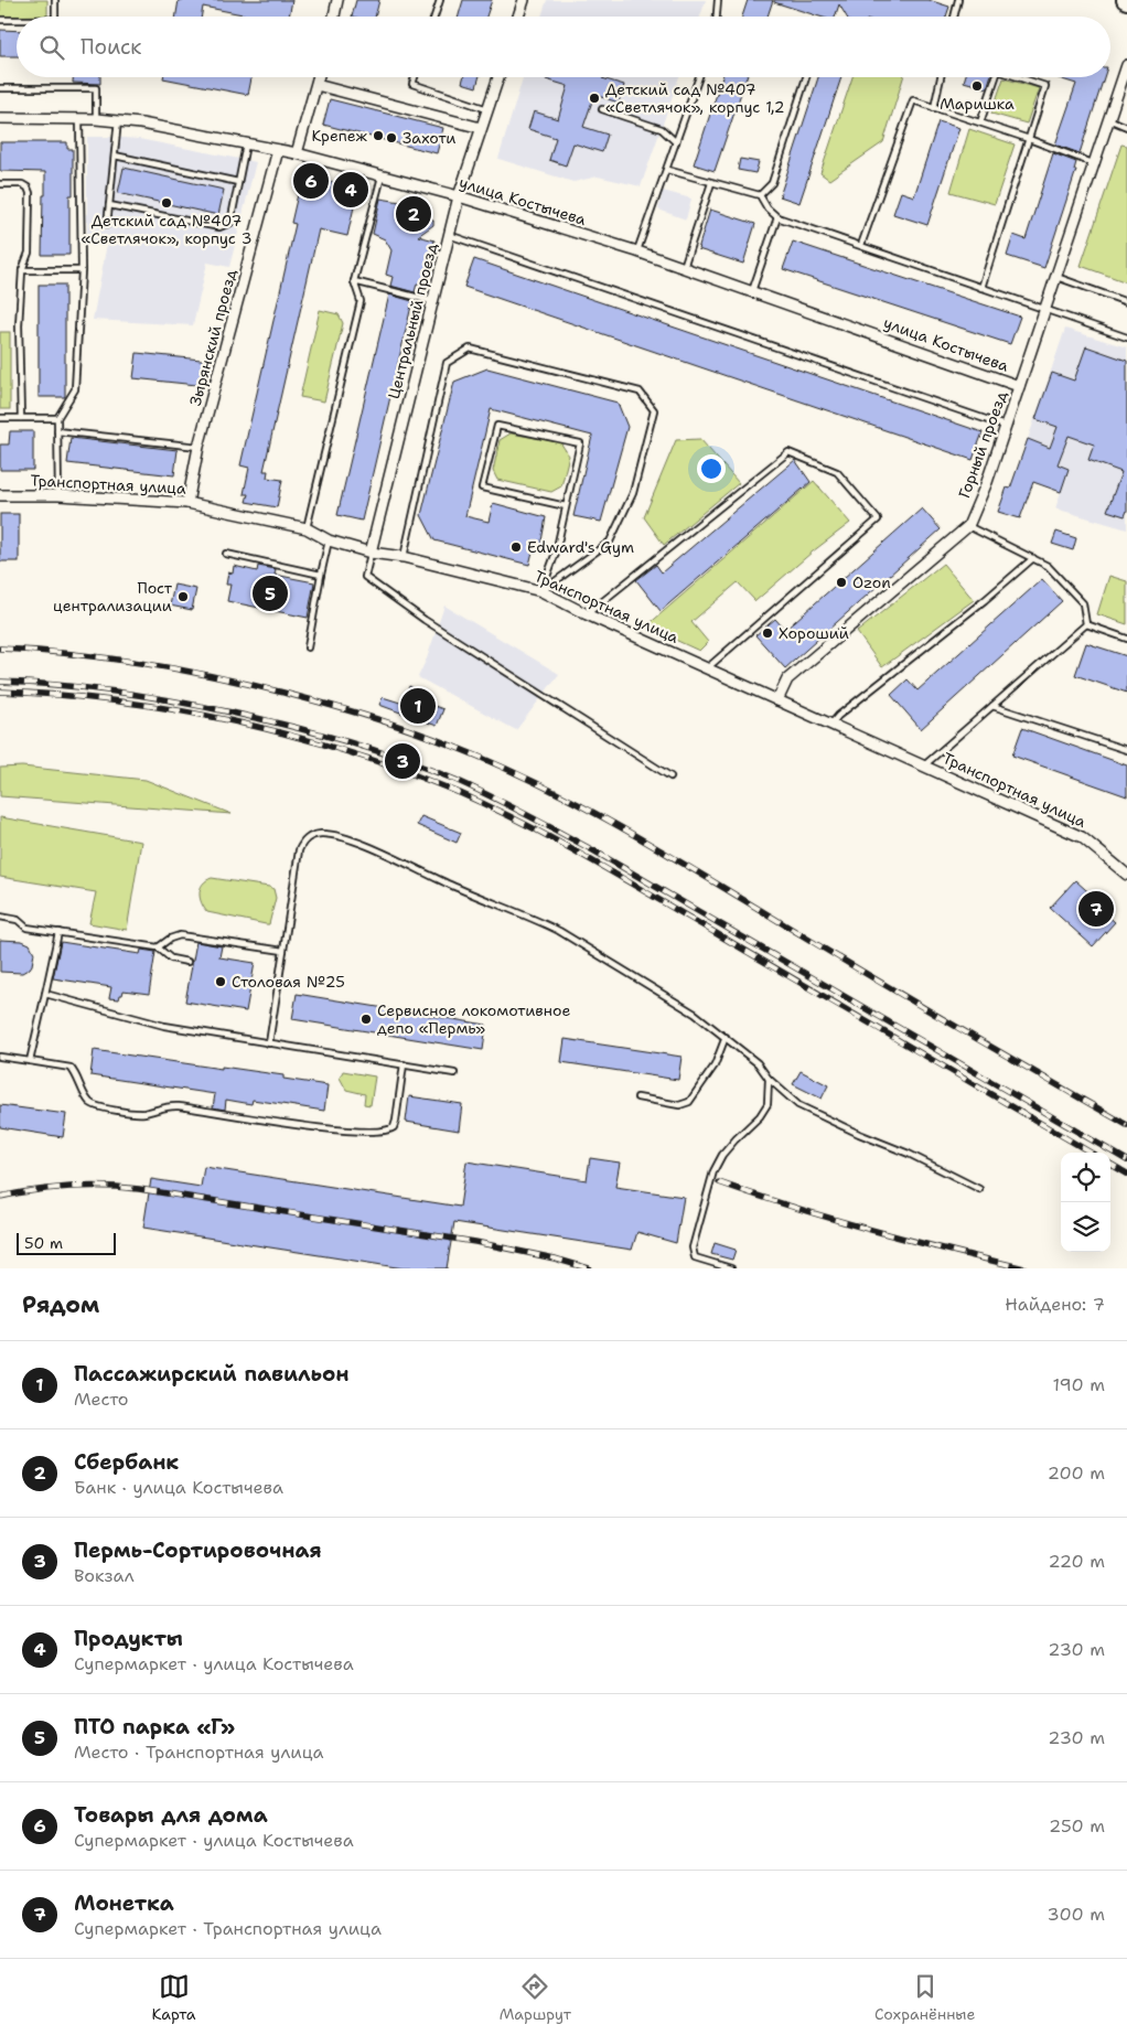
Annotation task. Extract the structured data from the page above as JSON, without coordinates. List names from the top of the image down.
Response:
{
  "streets": {
    "street": [
      "улица Костычева",
      "Центральный проезд",
      "Зырянский проезд",
      "Горный проезд",
      "Транспортная улица"
    ]
  },
  "crossings": [
    ["улица Костычева", "Центральный проезд"],
    ["улица Костычева", "Зырянский проезд"],
    ["улица Костычева", "Горный проезд"],
    ["Центральный проезд", "Транспортная улица"],
    ["Зырянский проезд", "Транспортная улица"],
    ["Горный проезд", "Транспортная улица"]
  ],
  "places": [
    "Маришка",
    "Детский сад №407 «Светлячок», корпус 1,2",
    "Крепеж",
    "Захоти",
    "Детский сад №407 «Светлячок», корпус 3",
    "Edward's Gym",
    "Ozon",
    "Пост централизации",
    "Хороший",
    "Столовая №25",
    "Сервисное локомотивное депо «Пермь»"
  ],
  "scale_bar": "50 m",
  "page": {
    "search": "Поиск",
    "pins": [
      "6",
      "4",
      "2",
      "5",
      "1",
      "3",
      "7"
    ],
    "scale": "50 m",
    "heading": ["Рядом", "Найдено: 7"],
    "list": [
      {
        "mark": "1",
        "name": "Пассажирский павильон",
        "note": "Место",
        "value": "190 m"
      },
      {
        "mark": "2",
        "name": "Сбербанк",
        "note": "Банк · улица Костычева",
        "value": "200 m"
      },
      {
        "mark": "3",
        "name": "Пермь-Сортировочная",
        "note": "Вокзал",
        "value": "220 m"
      },
      {
        "mark": "4",
        "name": "Продукты",
        "note": "Супермаркет · улица Костычева",
        "value": "230 m"
      },
      {
        "mark": "5",
        "name": "ПТО парка «Г»",
        "note": "Место · Транспортная улица",
        "value": "230 m"
      },
      {
        "mark": "6",
        "name": "Товары для дома",
        "note": "Супермаркет · улица Костычева",
        "value": "250 m"
      },
      {
        "mark": "7",
        "name": "Монетка",
        "note": "Супермаркет · Транспортная улица",
        "value": "300 m"
      }
    ],
    "nav": ["Карта", "Маршрут", "Сохранённые"]
  }
}
